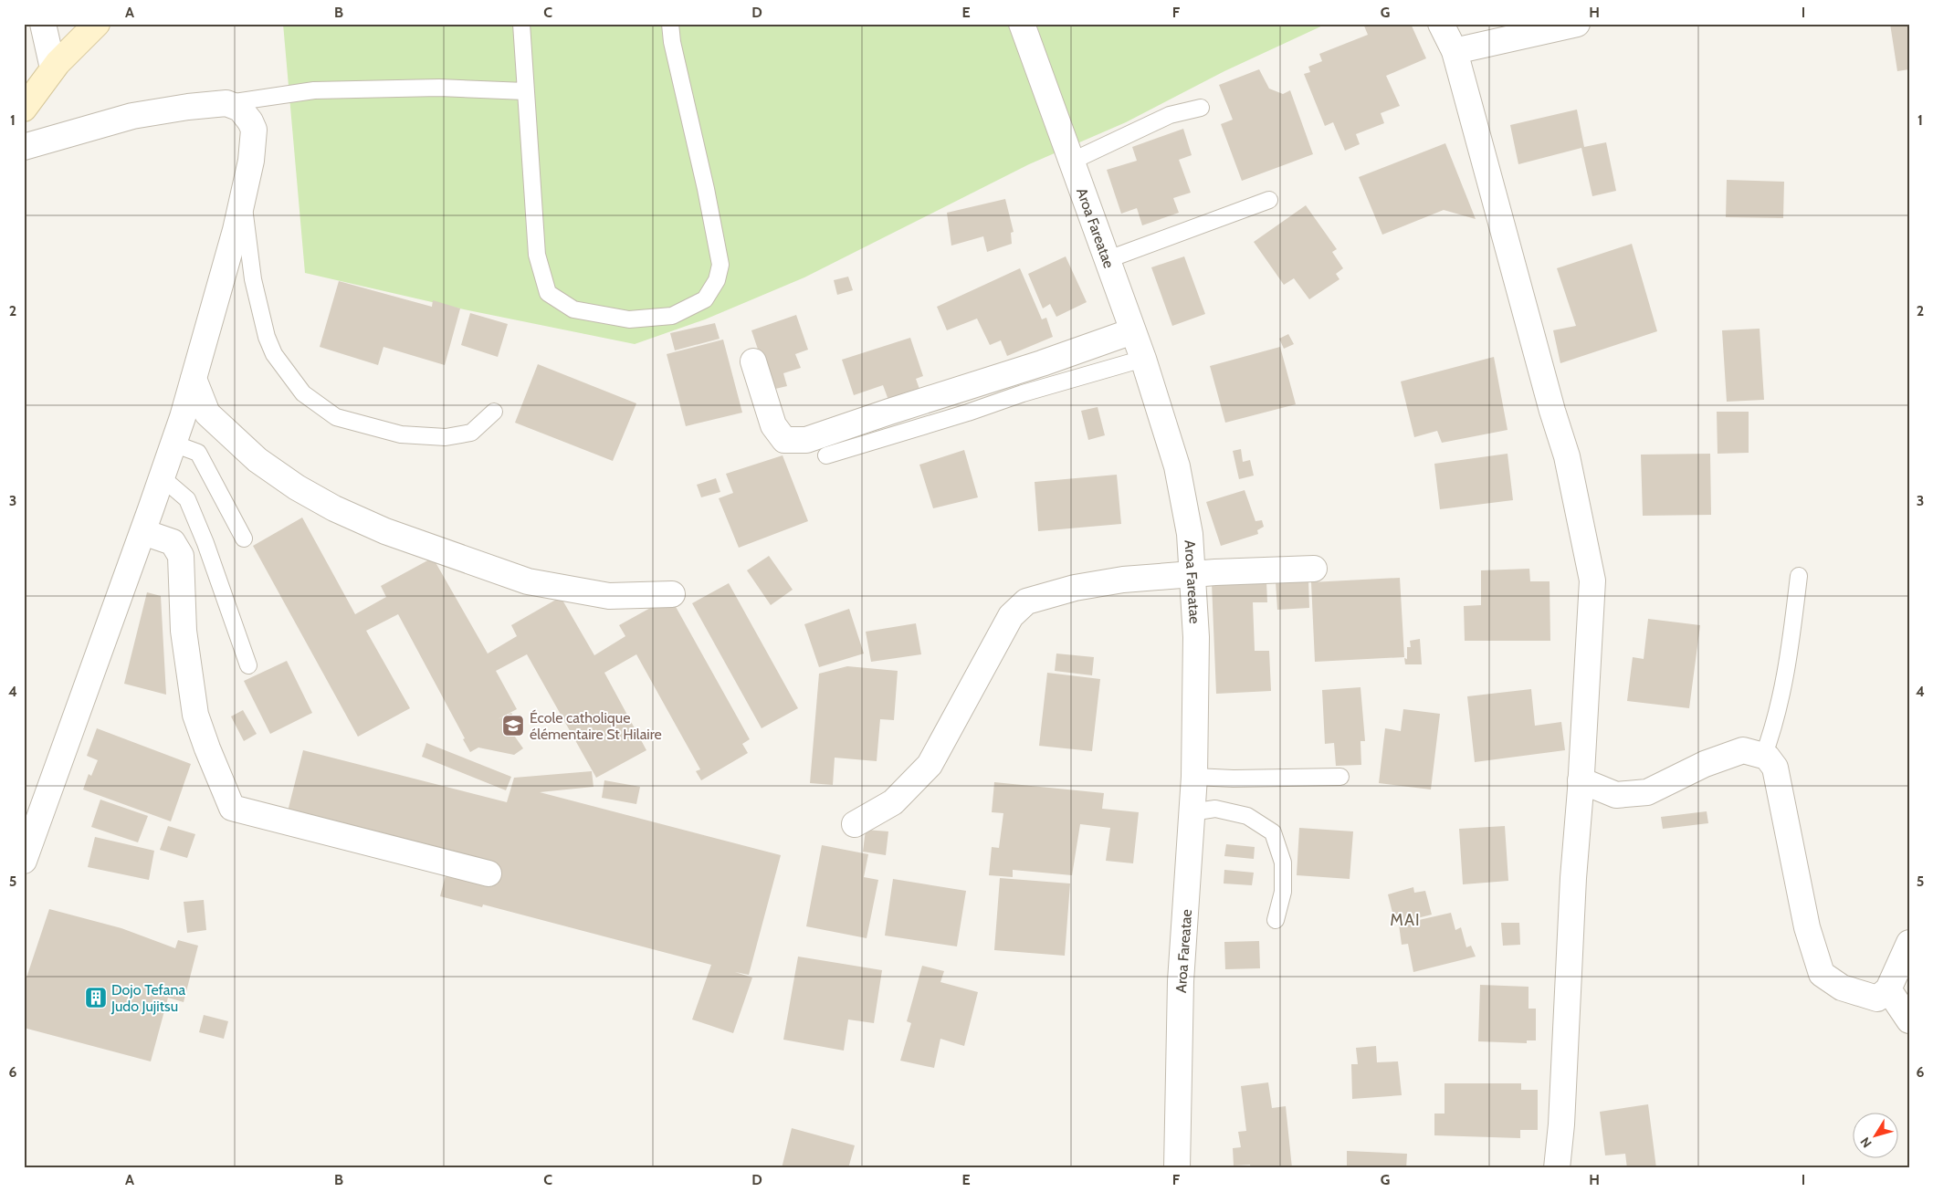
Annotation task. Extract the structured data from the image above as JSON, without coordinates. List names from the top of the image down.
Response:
{
  "streets": {
    "street": ["Aroa Fareatae"]
  },
  "districts": ["MAI"],
  "places": {
    "school or university": ["École catholique élémentaire St Hilaire"],
    "building": ["Dojo Tefana Judo Jujitsu"]
  },
  "north": "bottom left",
  "grid": {
    "columns": [
      "A",
      "B",
      "C",
      "D",
      "E",
      "F",
      "G",
      "H",
      "I"
    ],
    "rows": [
      "1",
      "2",
      "3",
      "4",
      "5",
      "6"
    ]
  }
}
